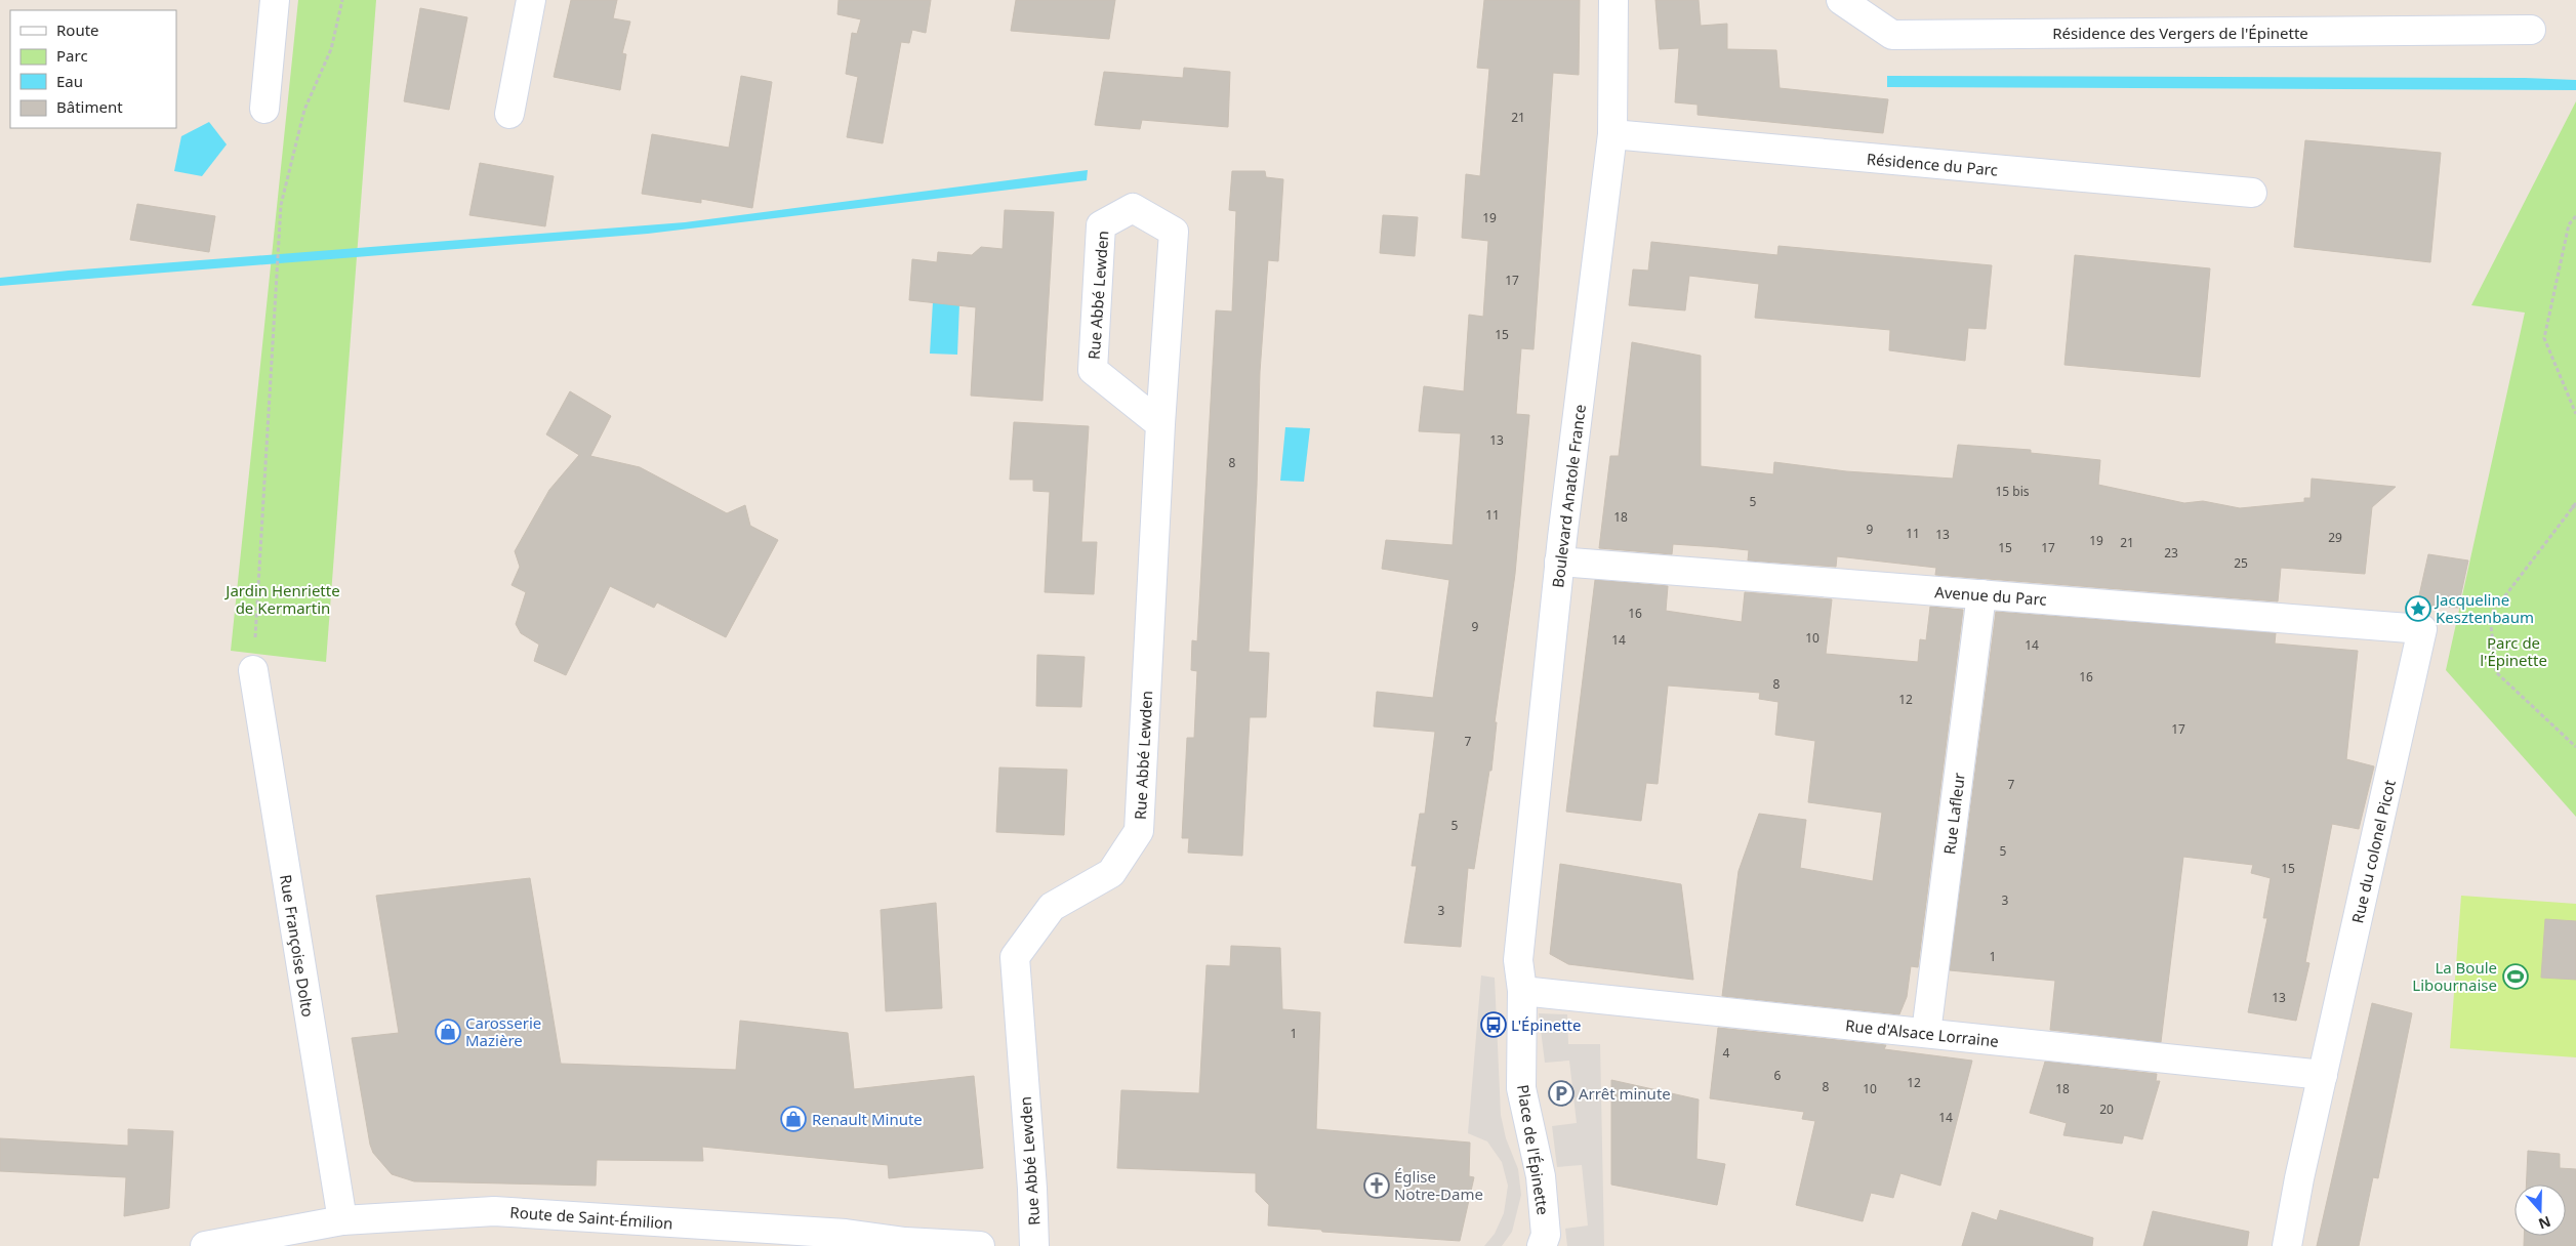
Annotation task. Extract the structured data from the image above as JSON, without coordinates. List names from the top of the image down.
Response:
{
  "streets": {
    "street": [
      "Résidence des Vergers de l'Épinette",
      "Résidence du Parc",
      "Rue Abbé Lewden",
      "Boulevard Anatole France",
      "Avenue du Parc",
      "Rue Lafleur",
      "Rue du colonel Picot",
      "Rue Françoise Dolto",
      "Rue d'Alsace Lorraine",
      "Place de l'Épinette",
      "Route de Saint-Émilion"
    ]
  },
  "crossings": [
    ["Résidence du Parc", "Boulevard Anatole France"],
    ["Boulevard Anatole France", "Avenue du Parc"],
    ["Boulevard Anatole France", "Rue d'Alsace Lorraine"],
    ["Boulevard Anatole France", "Place de l'Épinette"],
    ["Avenue du Parc", "Rue Lafleur"],
    ["Avenue du Parc", "Rue du colonel Picot"],
    ["Rue Lafleur", "Rue d'Alsace Lorraine"],
    ["Rue du colonel Picot", "Rue d'Alsace Lorraine"],
    ["Rue Françoise Dolto", "Route de Saint-Émilion"],
    ["Rue d'Alsace Lorraine", "Place de l'Épinette"]
  ],
  "parks": ["Jardin Henriette de Kermartin", "Parc de l'Épinette"],
  "places": {
    "place": ["Jacqueline Kesztenbaum"],
    "sports": ["La Boule Libournaise"],
    "bus stop": ["L'Épinette"],
    "shop": ["Carosserie Mazière", "Renault Minute"],
    "parking": ["Arrêt minute"],
    "church": ["Église Notre-Dame"]
  },
  "house_numbers": [
    "21",
    "19",
    "17",
    "15",
    "13",
    "8",
    "15 bis",
    "5",
    "11",
    "18",
    "9",
    "11",
    "13",
    "29",
    "19",
    "21",
    "15",
    "17",
    "23",
    "25",
    "16",
    "9",
    "10",
    "14",
    "14",
    "16",
    "8",
    "12",
    "17",
    "7",
    "7",
    "5",
    "5",
    "15",
    "3",
    "3",
    "1",
    "13",
    "1",
    "4",
    "6",
    "12",
    "8",
    "10",
    "18",
    "20",
    "14"
  ],
  "legend": [
    "Route",
    "Parc",
    "Eau",
    "Bâtiment"
  ],
  "north": "bottom"
}
